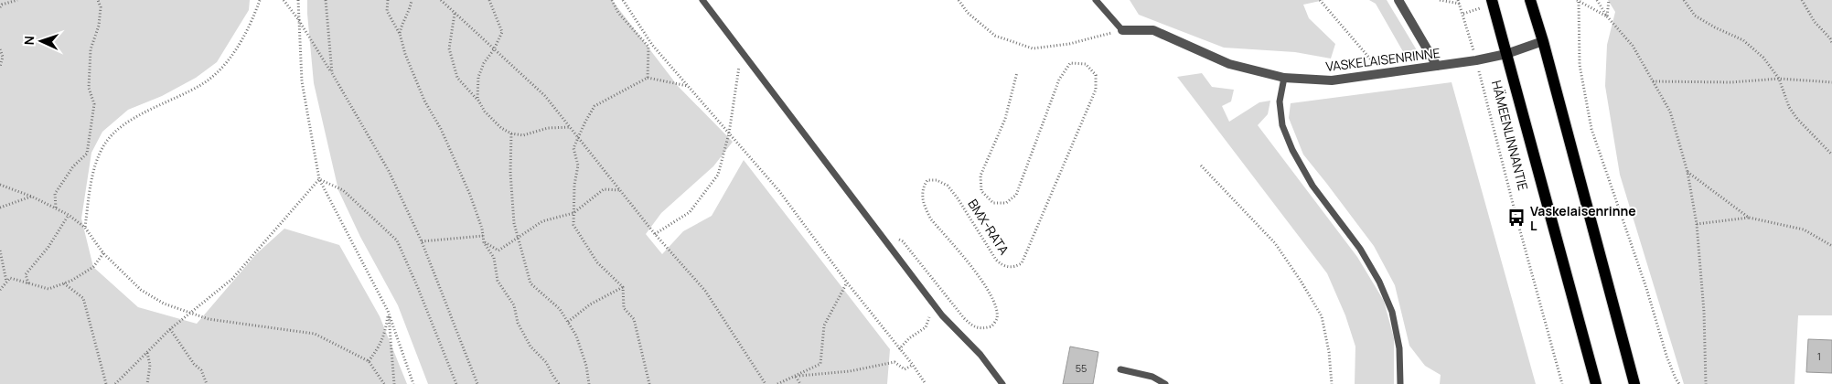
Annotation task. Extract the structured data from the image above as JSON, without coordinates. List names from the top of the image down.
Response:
{
  "streets": {
    "main road": ["HÄMEENLINNANTIE"],
    "street": ["VASKELAISENRINNE"],
    "path": ["BMX-RATA"]
  },
  "crossings": [
    ["VASKELAISENRINNE", "HÄMEENLINNANTIE"]
  ],
  "places": {
    "bus stop": ["Vaskelaisenrinne L"]
  },
  "house_numbers": ["1", "55"],
  "north": "left"
}
